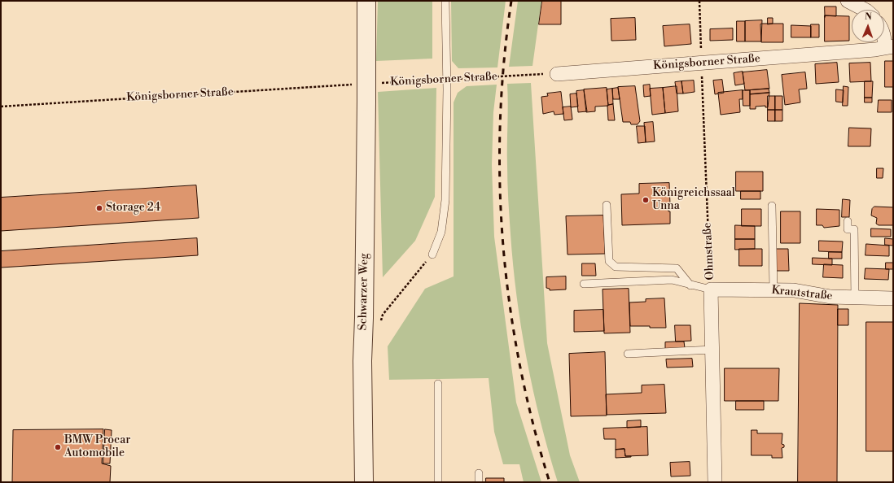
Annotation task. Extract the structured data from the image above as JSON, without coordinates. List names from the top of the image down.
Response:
{
  "streets": {
    "street": [
      "Königsborner Straße",
      "Ohmstraße",
      "Schwarzer Weg",
      "Krautstraße"
    ]
  },
  "crossings": [
    ["Königsborner Straße", "Ohmstraße"],
    ["Ohmstraße", "Krautstraße"]
  ],
  "places": ["Königreichssaal Unna", "Storage 24", "BMW Procar Automobile"],
  "north": "top"
}
